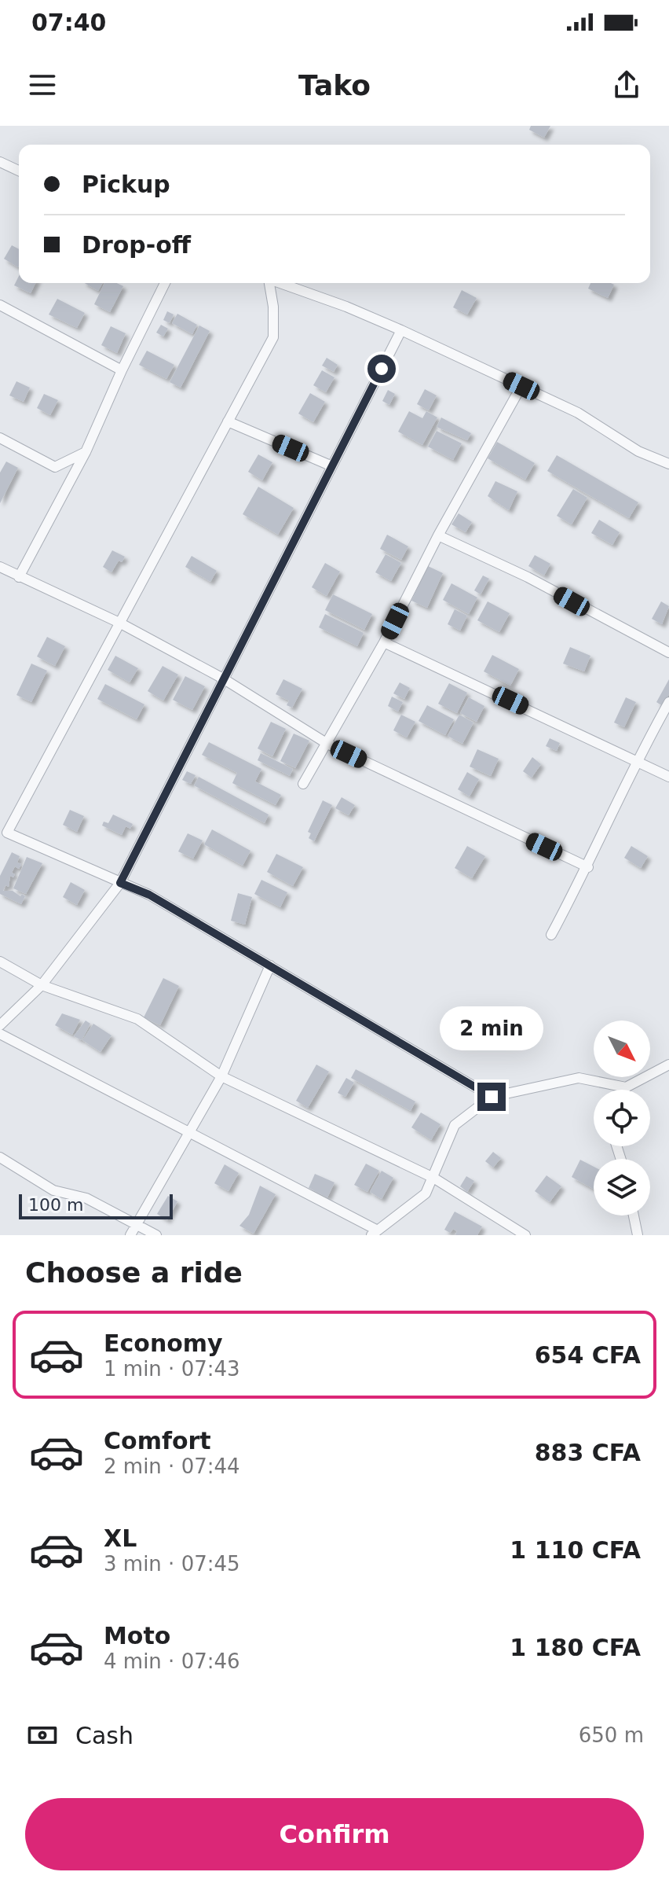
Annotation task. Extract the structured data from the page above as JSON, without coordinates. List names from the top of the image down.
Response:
{
  "scale_bar": "100 m",
  "north": "bottom right",
  "page": {
    "status": "07:40",
    "header": "Tako",
    "banner": ["Pickup", "Drop-off"],
    "bubble": "2 min",
    "scale": "100 m",
    "heading": "Choose a ride",
    "list": [
      {
        "name": "Economy",
        "note": "1 min · 07:43",
        "value": "654 CFA"
      },
      {
        "name": "Comfort",
        "note": "2 min · 07:44",
        "value": "883 CFA"
      },
      {
        "name": "XL",
        "note": "3 min · 07:45",
        "value": "1 110 CFA"
      },
      {
        "name": "Moto",
        "note": "4 min · 07:46",
        "value": "1 180 CFA"
      }
    ],
    "pay": ["Cash", "650 m"],
    "buttons": "Confirm"
  }
}
